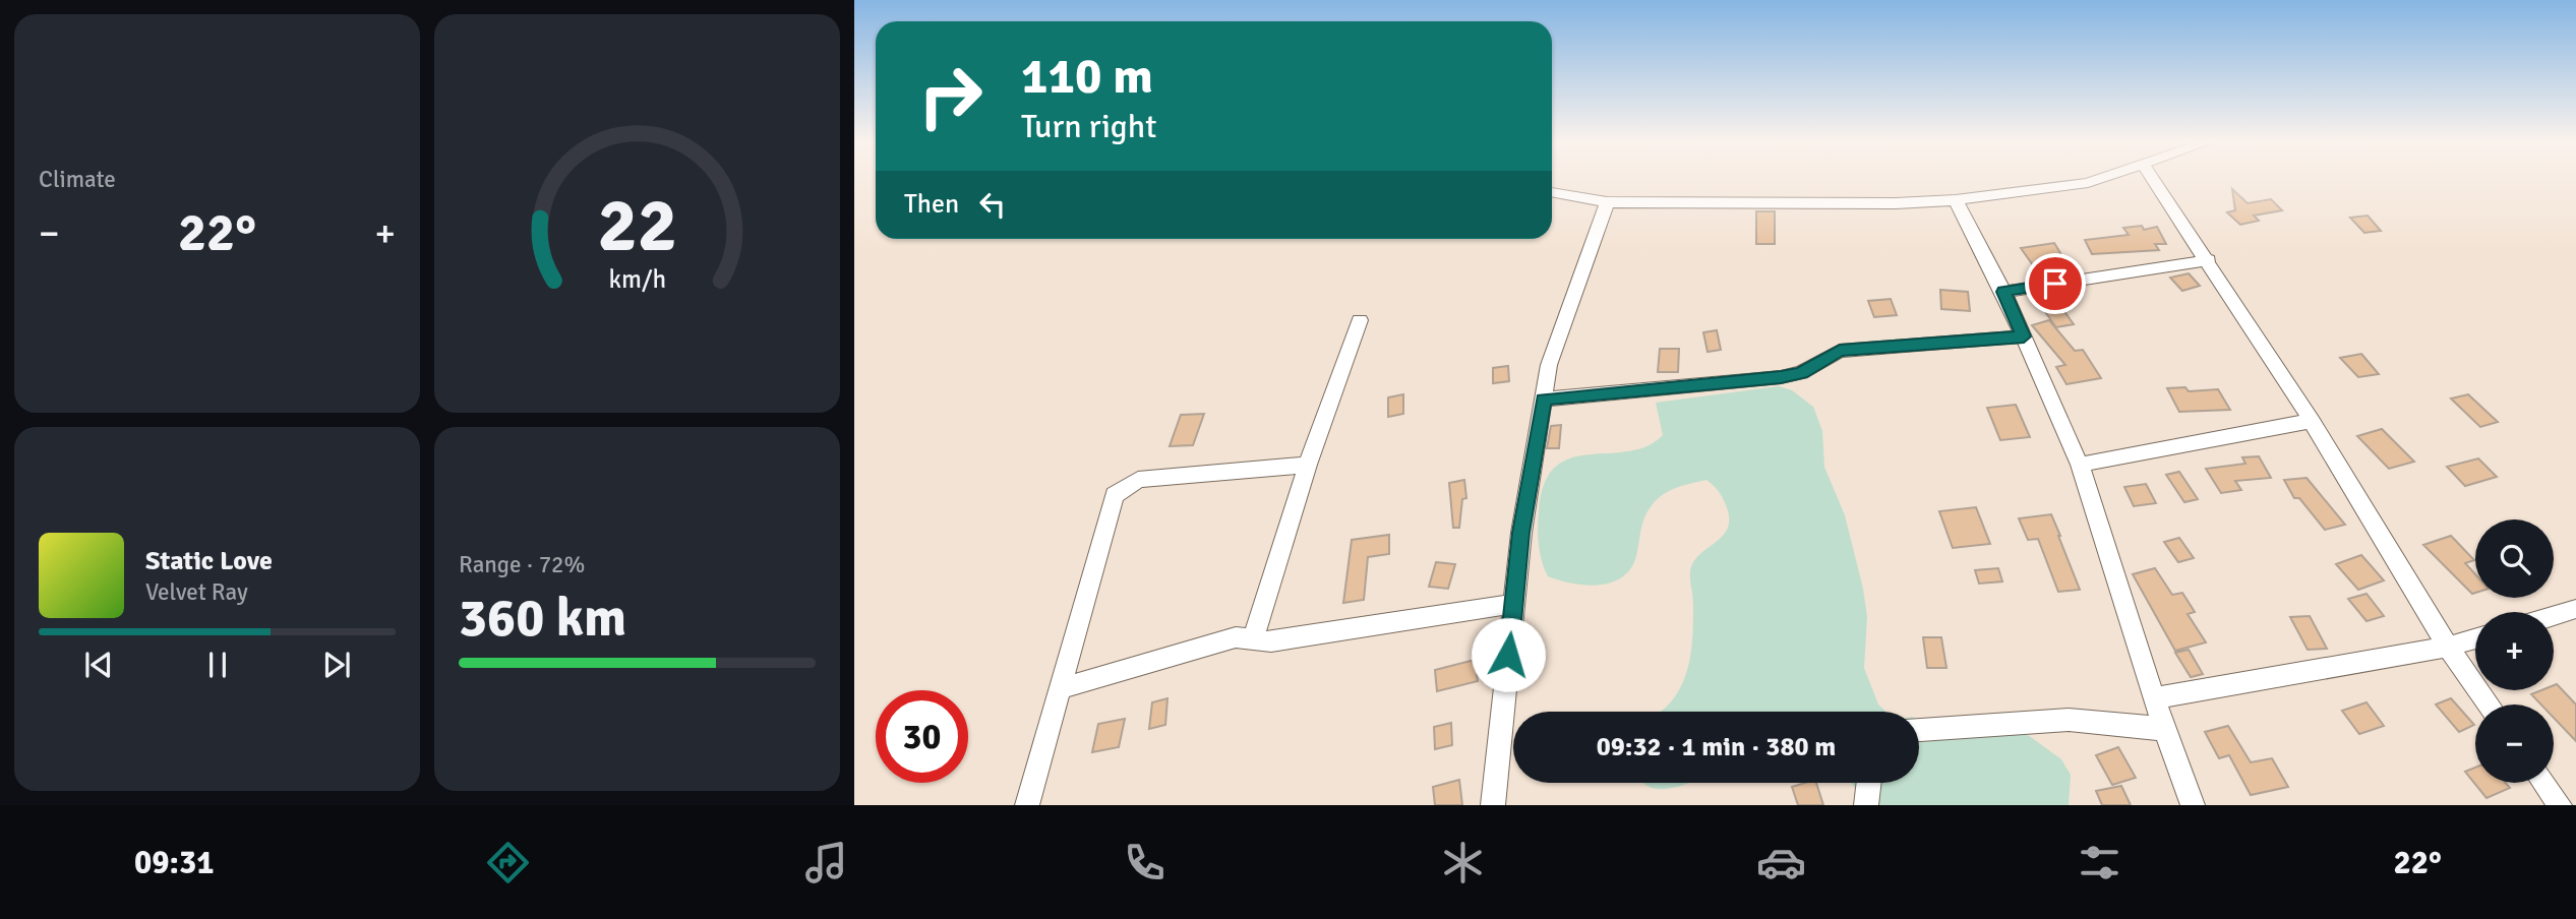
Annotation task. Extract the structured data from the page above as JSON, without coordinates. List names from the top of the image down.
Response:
{
  "page": {
    "tile": [
      "Climate",
      ["Range · 72%", "360 km"]
    ],
    "turn": ["110 m", "Turn right"],
    "then": "Then",
    "heat": ["−", "22°", "+"],
    "map_buttons": ["+", "−"],
    "song": ["Static Love", "Velvet Ray"],
    "limit": "30",
    "trip": "09:32 · 1 min · 380 m",
    "tabs": ["09:31", "22°"],
    "gauge": ["22", "km/h"]
  }
}
